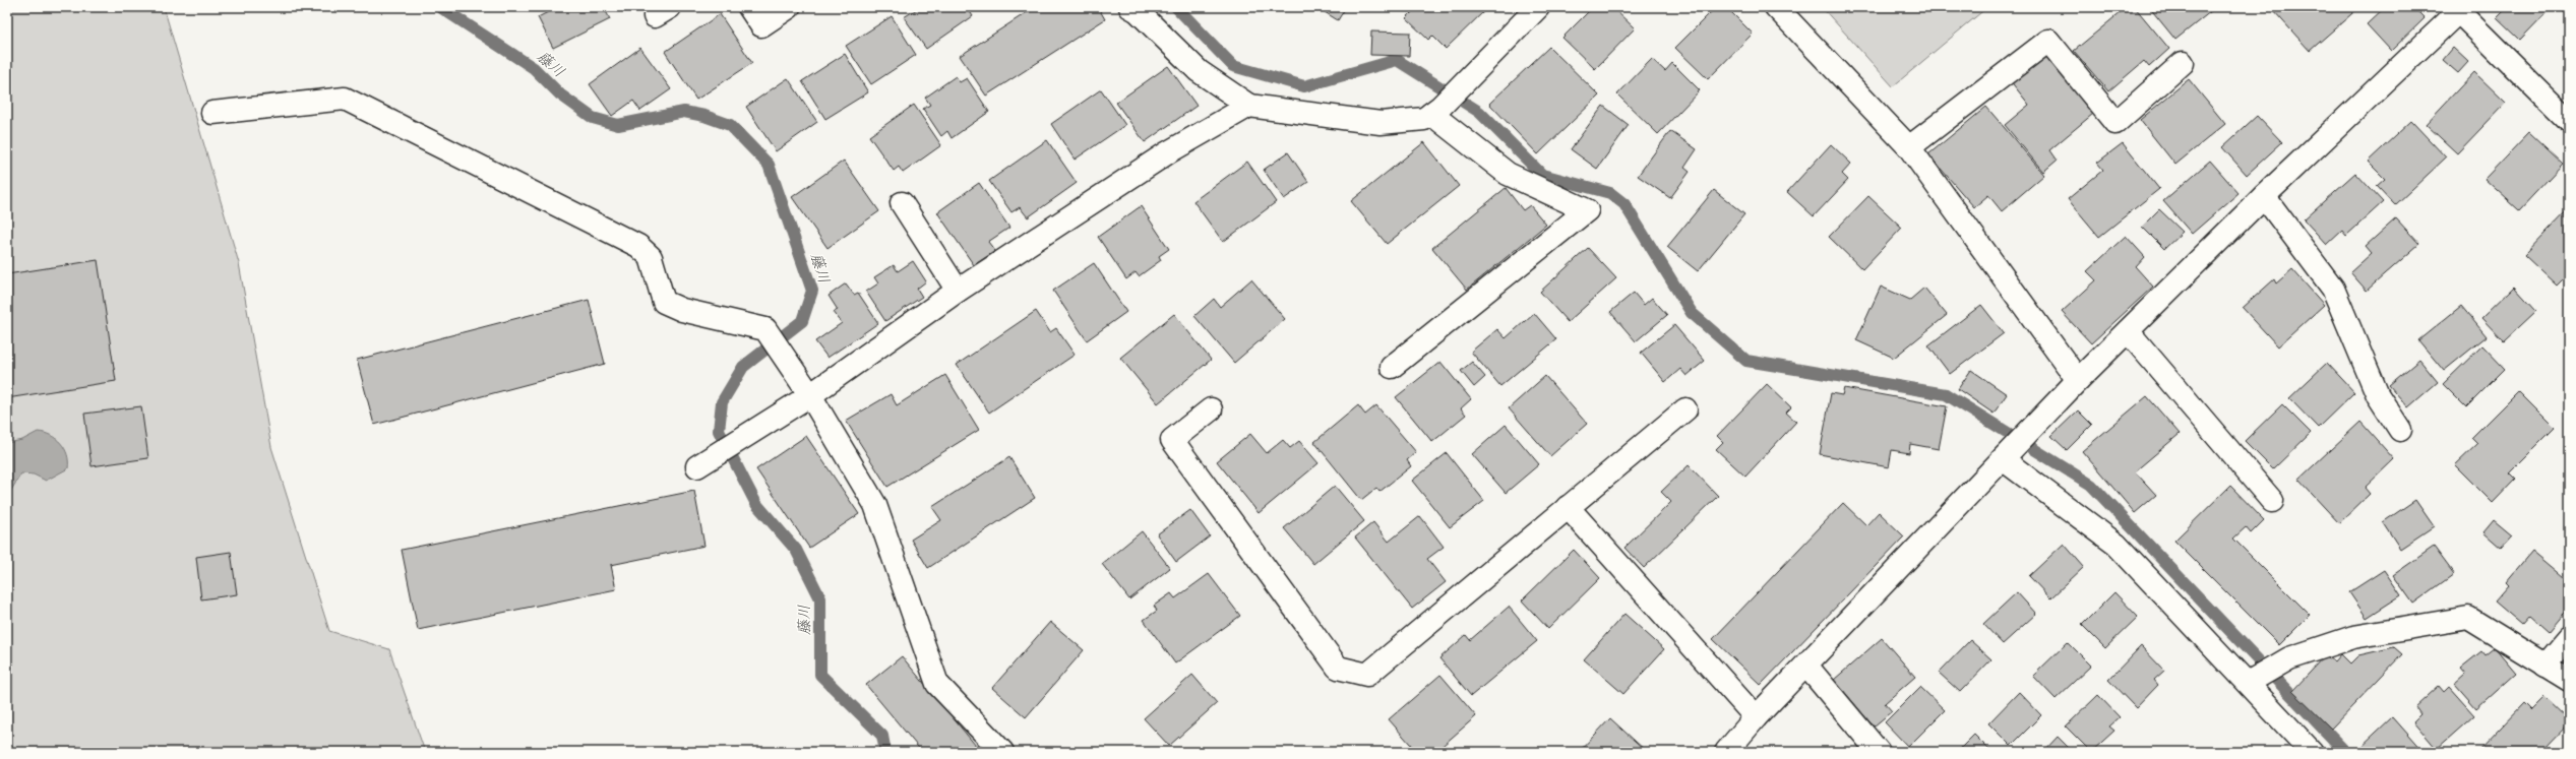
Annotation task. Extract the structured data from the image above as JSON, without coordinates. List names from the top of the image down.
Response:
{
  "water": ["藤川"]
}
